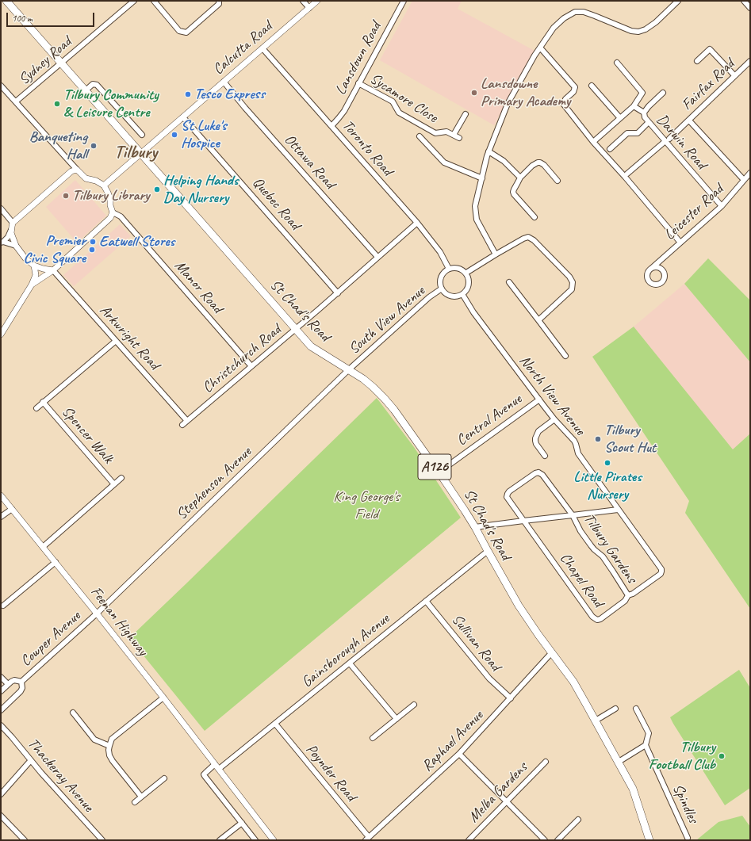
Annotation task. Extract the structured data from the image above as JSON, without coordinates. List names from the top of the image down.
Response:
{
  "streets": {
    "main road": ["St Chad's Road", "A126"],
    "street": [
      "Calcutta Road",
      "Lansdown Road",
      "Sydney Road",
      "Fairfax Road",
      "Sycamore Close",
      "Darwin Road",
      "Toronto Road",
      "Ottawa Road",
      "Quebec Road",
      "Leicester Road",
      "Manor Road",
      "South View Avenue",
      "Arkwright Road",
      "Christchurch Road",
      "North View Avenue",
      "Central Avenue",
      "Spencer Walk",
      "Stephenson Avenue",
      "Tilbury Gardens",
      "Chapel Road",
      "Feenan Highway",
      "Cowper Avenue",
      "Sullivan Road",
      "Gainsborough Avenue",
      "Raphael Avenue",
      "Poynder Road",
      "Thackeray Avenue",
      "Melba Gardens",
      "Spindles"
    ]
  },
  "crossings": [
    ["Calcutta Road", "Toronto Road"],
    ["Calcutta Road", "Ottawa Road"],
    ["Calcutta Road", "Quebec Road"],
    ["Calcutta Road", "St Chad's Road"],
    ["Calcutta Road", "A126"],
    ["Lansdown Road", "Sycamore Close"],
    ["Lansdown Road", "Toronto Road"],
    ["Sydney Road", "A126"],
    ["Fairfax Road", "Darwin Road"],
    ["Darwin Road", "Leicester Road"],
    ["Toronto Road", "South View Avenue"],
    ["Toronto Road", "Christchurch Road"],
    ["Toronto Road", "North View Avenue"],
    ["Ottawa Road", "Christchurch Road"],
    ["Quebec Road", "Christchurch Road"],
    ["Manor Road", "Christchurch Road"],
    ["St Chad's Road", "South View Avenue"],
    ["St Chad's Road", "Christchurch Road"],
    ["St Chad's Road", "Central Avenue"],
    ["St Chad's Road", "A126"],
    ["St Chad's Road", "Stephenson Avenue"],
    ["St Chad's Road", "Gainsborough Avenue"],
    ["St Chad's Road", "Raphael Avenue"],
    ["South View Avenue", "North View Avenue"],
    ["South View Avenue", "Stephenson Avenue"],
    ["Arkwright Road", "Christchurch Road"],
    ["Arkwright Road", "Spencer Walk"],
    ["North View Avenue", "Central Avenue"],
    ["North View Avenue", "Tilbury Gardens"],
    ["North View Avenue", "Chapel Road"],
    ["Spencer Walk", "Feenan Highway"],
    ["Stephenson Avenue", "Feenan Highway"],
    ["Stephenson Avenue", "Cowper Avenue"],
    ["Tilbury Gardens", "Chapel Road"],
    ["Feenan Highway", "Cowper Avenue"],
    ["Feenan Highway", "Gainsborough Avenue"],
    ["Sullivan Road", "Gainsborough Avenue"],
    ["Sullivan Road", "Raphael Avenue"],
    ["Gainsborough Avenue", "Poynder Road"],
    ["Raphael Avenue", "Poynder Road"]
  ],
  "districts": ["Tilbury"],
  "parks": ["King George's Field"],
  "places": [
    "Lansdowne Primary Academy",
    "Tesco Express",
    "Tilbury Community & Leisure Centre",
    "St Luke's Hospice",
    "Banqueting Hall",
    "Helping Hands Day Nursery",
    "Tilbury Library",
    "Eatwell Stores",
    "Premier Civic Square",
    "Tilbury Scout Hut",
    "Little Pirates Nursery",
    "Tilbury Football Club"
  ],
  "scale_bar": "100 m"
}
